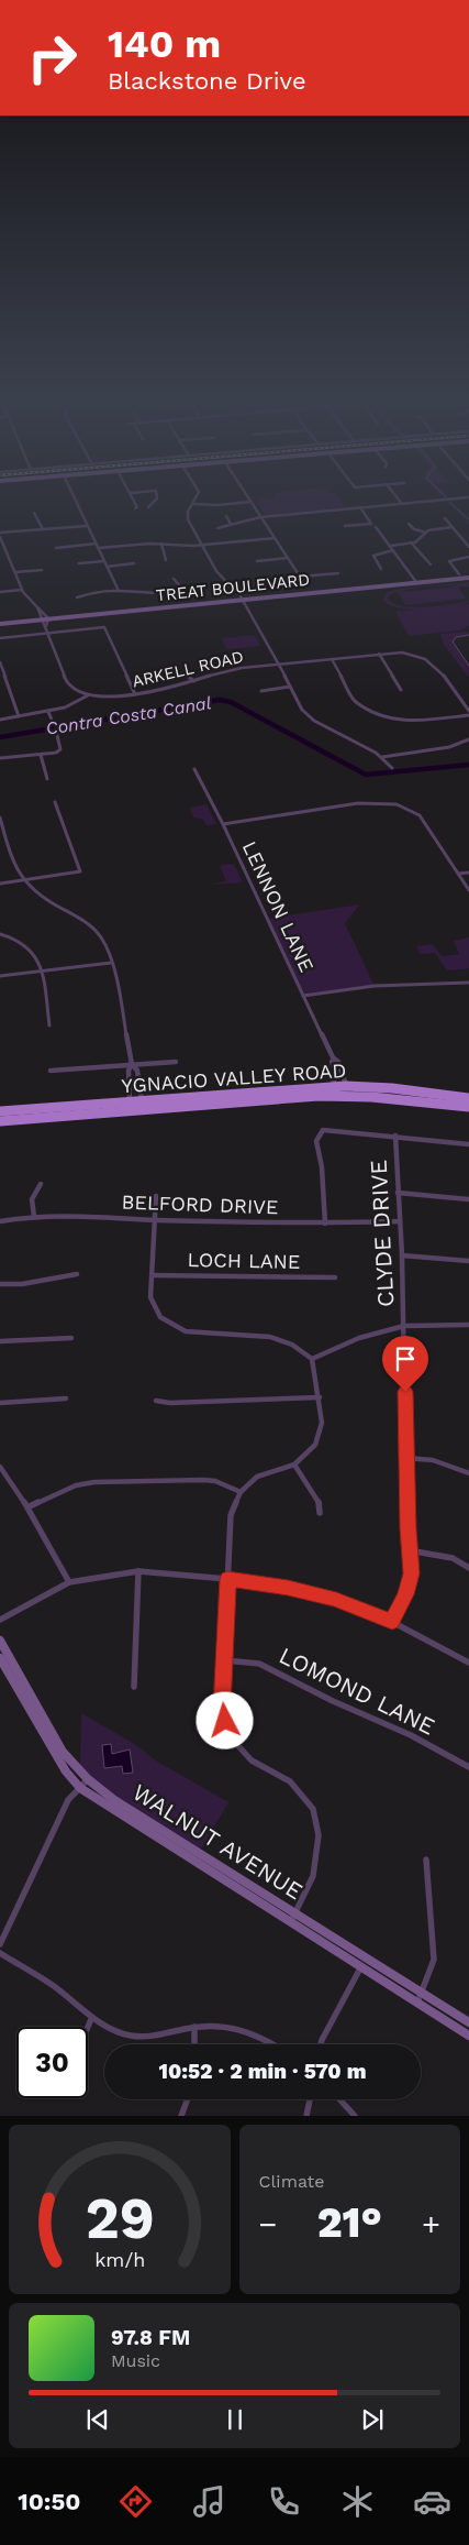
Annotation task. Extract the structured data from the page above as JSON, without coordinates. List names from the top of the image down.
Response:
{
  "streets": {
    "highway": ["YGNACIO VALLEY ROAD"],
    "street": [
      "TREAT BOULEVARD",
      "ARKELL ROAD",
      "LENNON LANE",
      "BELFORD DRIVE",
      "CLYDE DRIVE",
      "LOCH LANE",
      "LOMOND LANE",
      "WALNUT AVENUE"
    ]
  },
  "crossings": [
    ["LENNON LANE", "YGNACIO VALLEY ROAD"],
    ["BELFORD DRIVE", "CLYDE DRIVE"]
  ],
  "water": ["Contra Costa Canal"],
  "page": {
    "turn": ["140 m", "Blackstone Drive"],
    "limit": "30",
    "trip": "10:52 · 2 min · 570 m",
    "tile": "Climate",
    "heat": ["−", "21°", "+"],
    "song": ["97.8 FM", "Music"],
    "tabs": "10:50",
    "gauge": ["29", "km/h"]
  }
}
